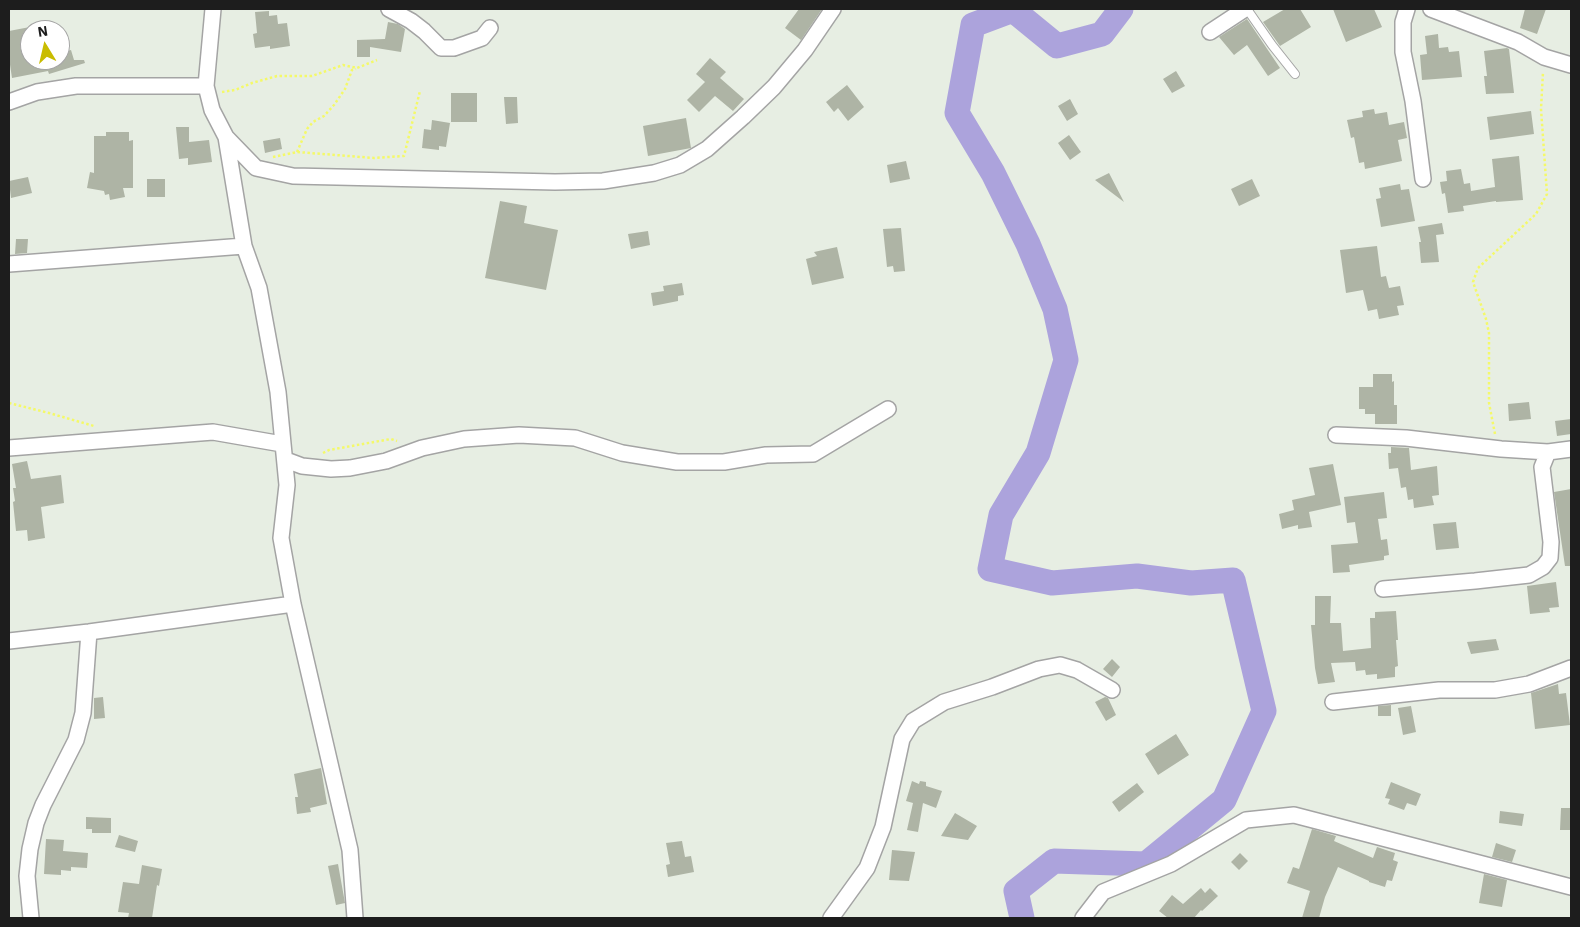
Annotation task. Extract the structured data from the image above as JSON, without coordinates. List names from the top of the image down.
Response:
{
  "north": "top"
}
